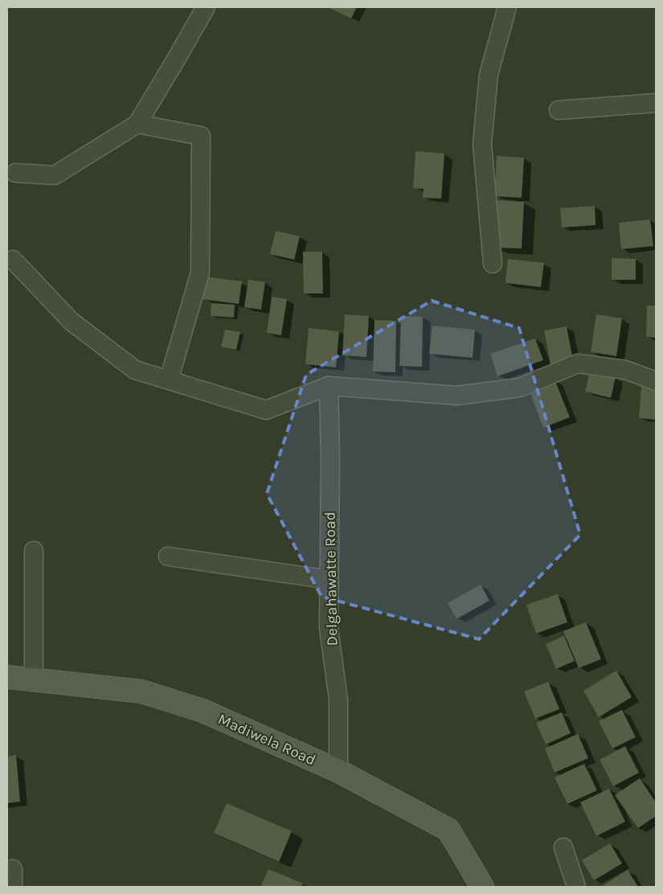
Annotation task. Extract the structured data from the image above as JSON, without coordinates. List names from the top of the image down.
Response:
{
  "streets": {
    "main road": ["Madiwela Road"],
    "street": ["Delgahawatte Road"]
  },
  "crossings": [
    ["Delgahawatte Road", "Madiwela Road"]
  ]
}
